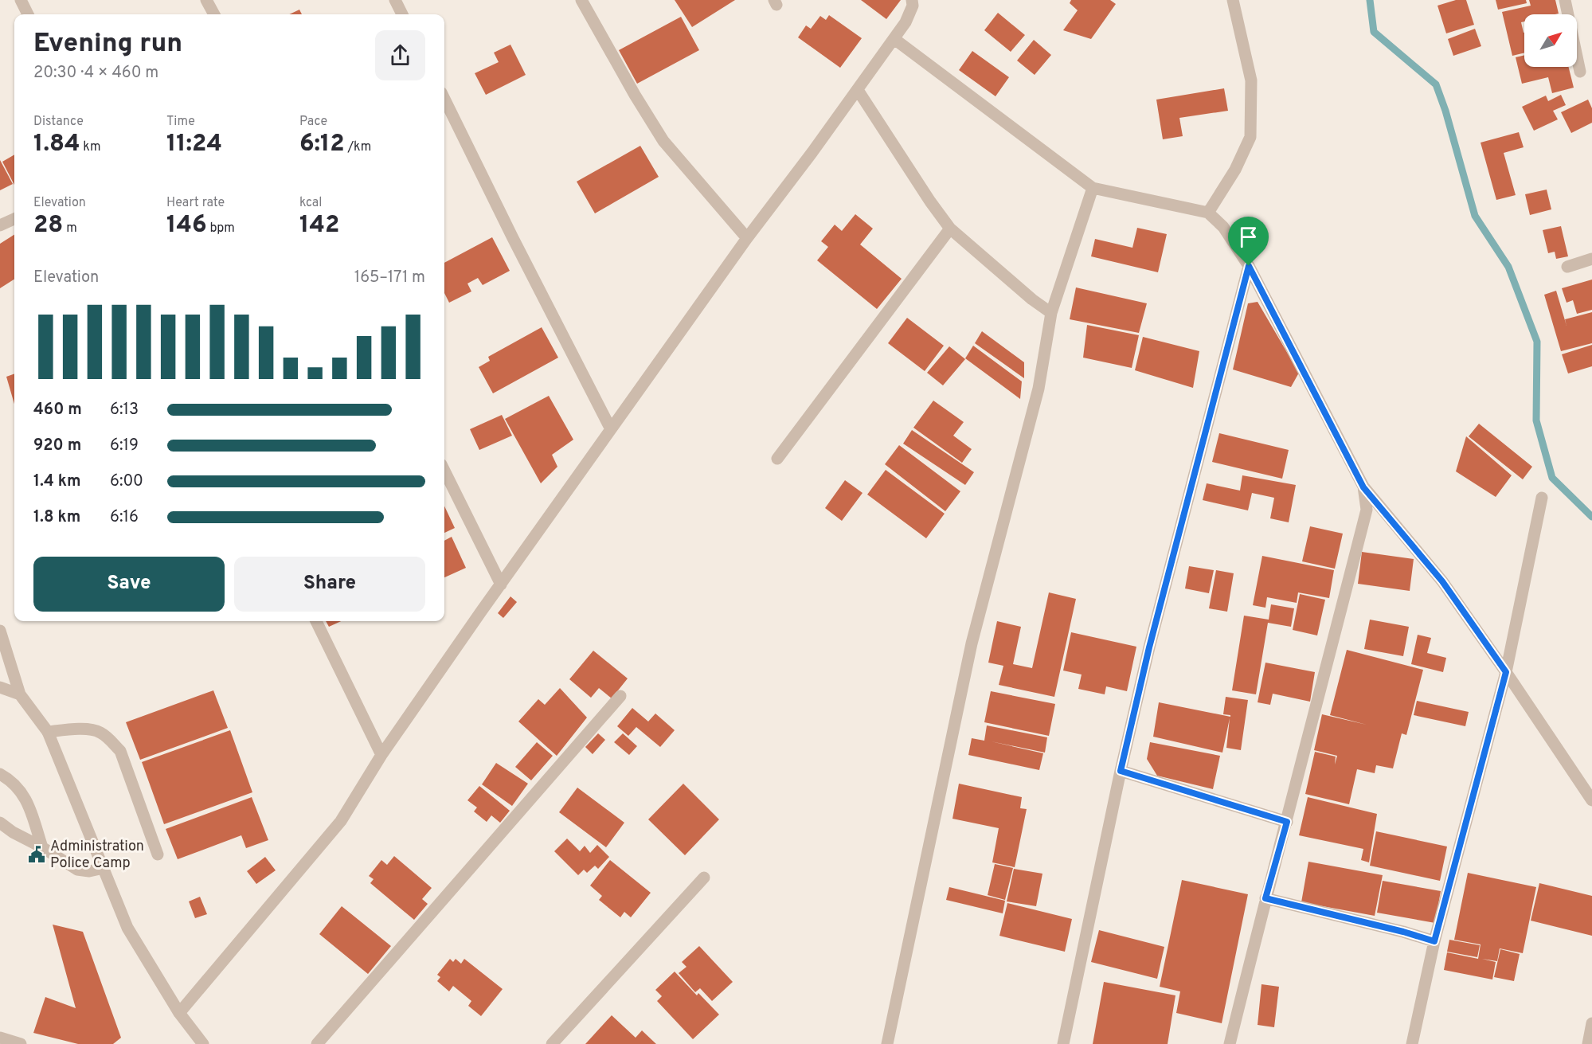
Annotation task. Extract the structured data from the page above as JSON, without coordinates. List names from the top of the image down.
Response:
{
  "places": {
    "public building": ["Administration Police Camp"]
  },
  "north": "top right",
  "page": {
    "heading": ["Evening run", "20:30 · 4 × 460 m"],
    "stats": [
      ["Distance", "1.84 km"],
      ["Time", "11:24"],
      ["Pace", "6:12 /km"],
      ["Elevation", "28 m"],
      ["Heart rate", "146 bpm"],
      ["kcal", "142"]
    ],
    "chart": ["Elevation", "165–171 m"],
    "list": [
      {
        "name": "460 m",
        "note": "6:13"
      },
      {
        "name": "920 m",
        "note": "6:19"
      },
      {
        "name": "1.4 km",
        "note": "6:00"
      },
      {
        "name": "1.8 km",
        "note": "6:16"
      }
    ],
    "buttons": ["Save", "Share"]
  }
}
